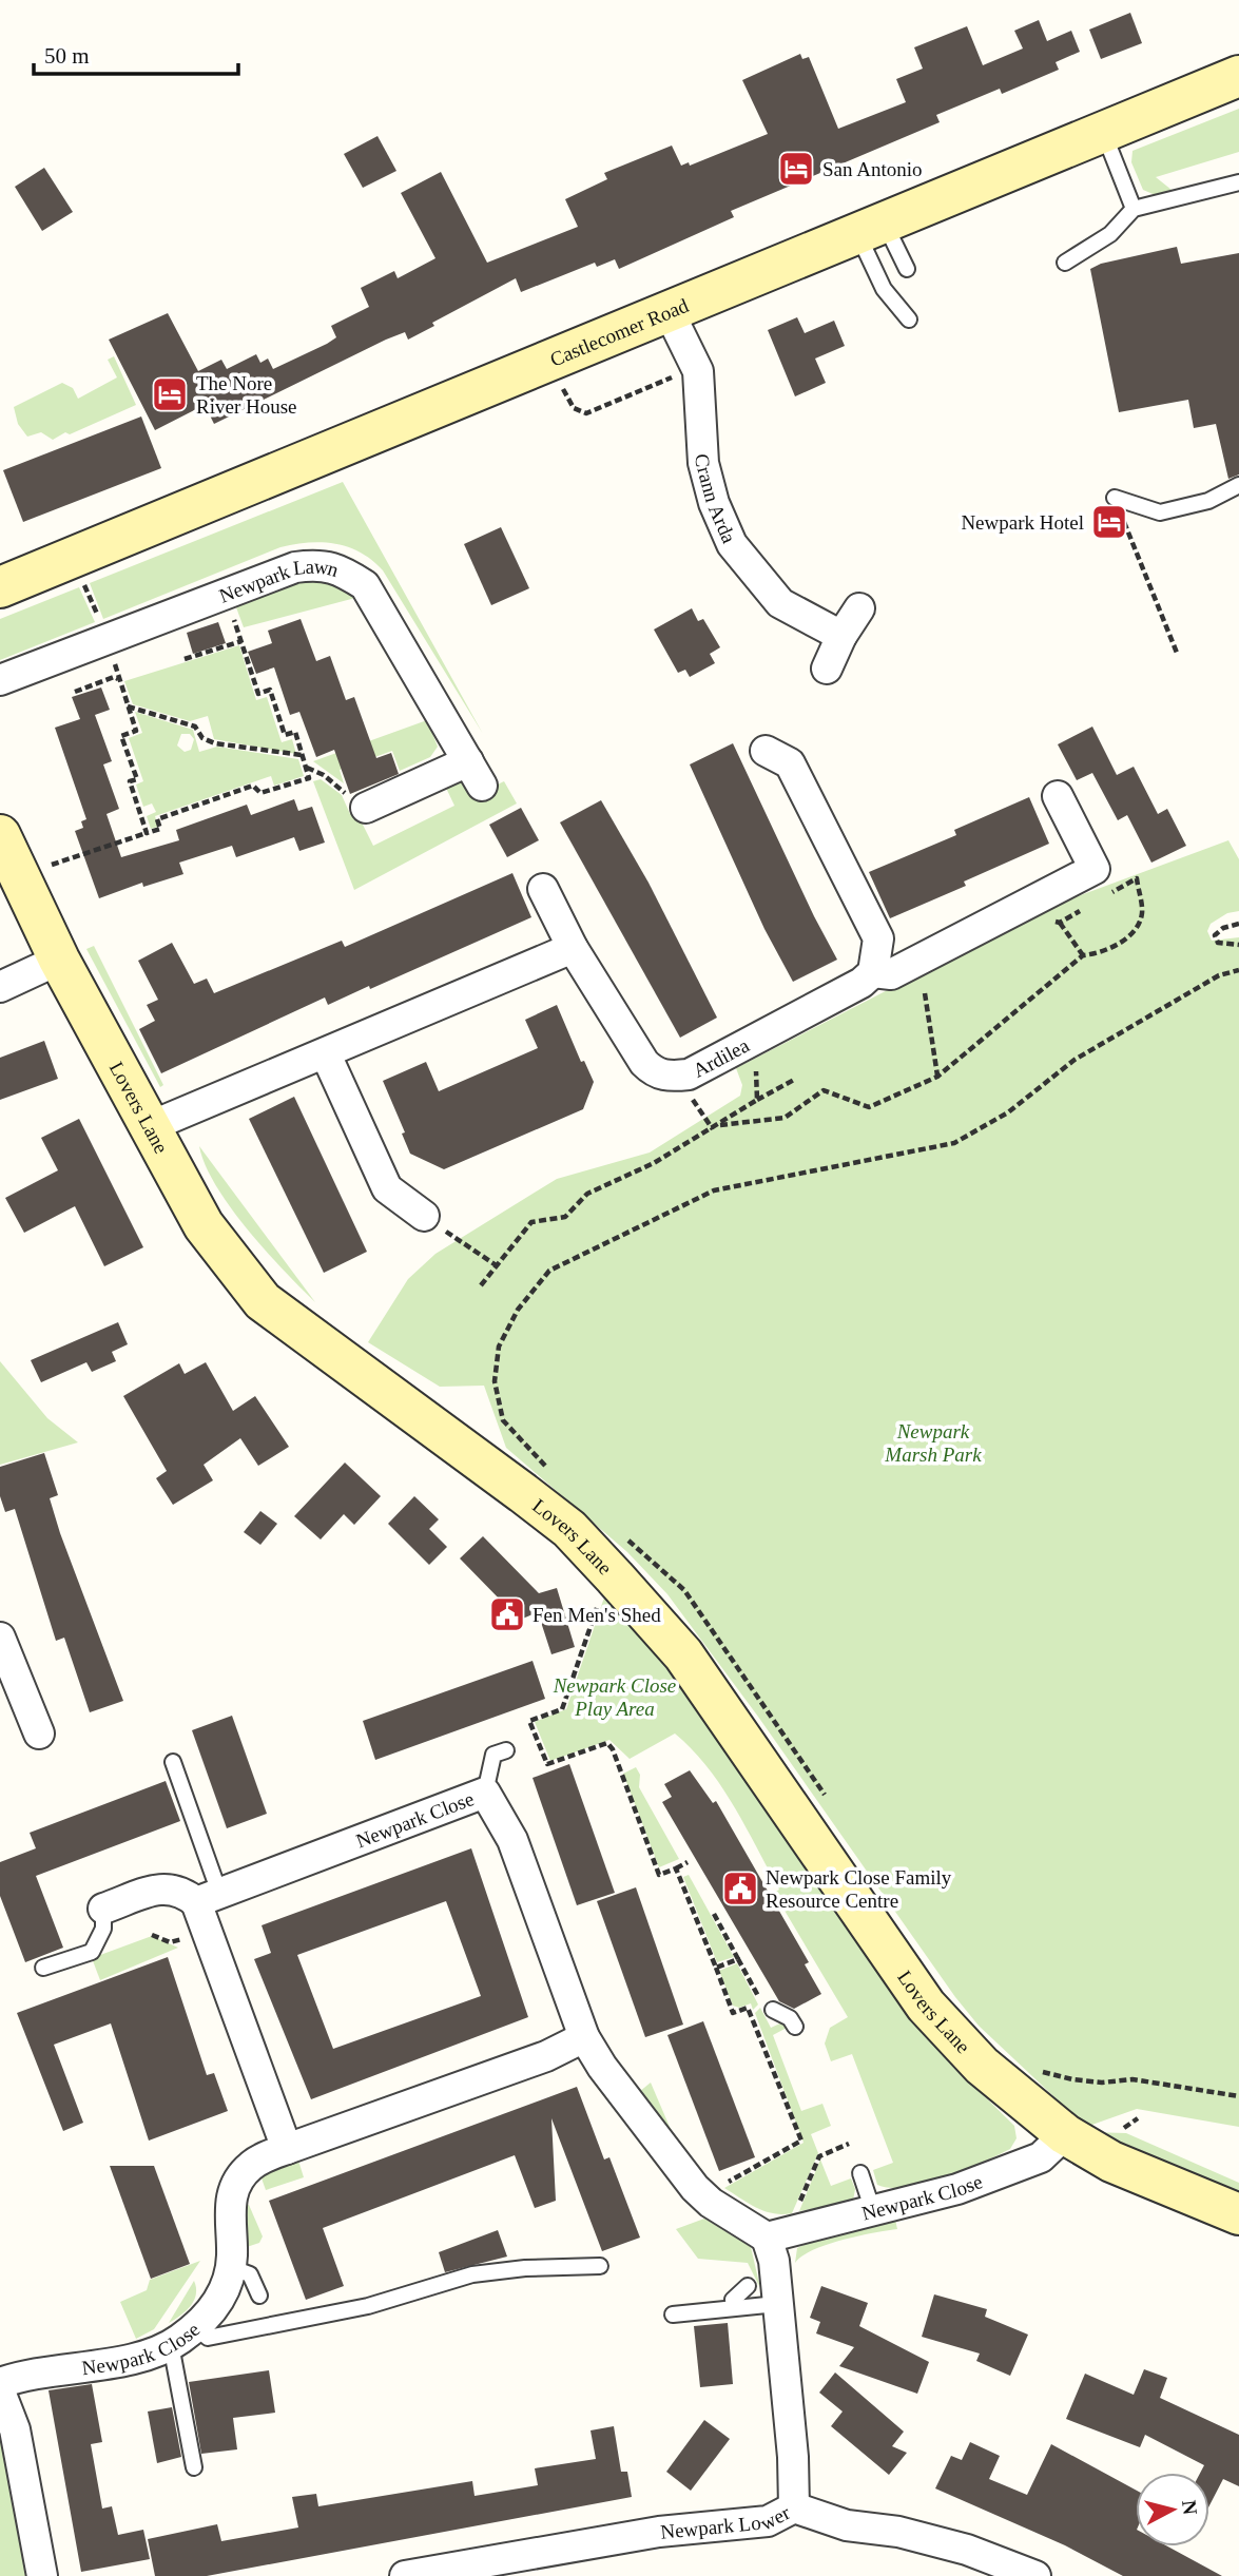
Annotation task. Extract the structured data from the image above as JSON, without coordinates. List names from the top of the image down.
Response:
{
  "streets": {
    "street": [
      "Castlecomer Road",
      "Crann Arda",
      "Newpark Lawn",
      "Ardilea",
      "Lovers Lane",
      "Newpark Close",
      "Newpark Lower"
    ]
  },
  "crossings": [
    ["Castlecomer Road", "Crann Arda"],
    ["Lovers Lane", "Newpark Close"]
  ],
  "parks": ["Newpark Marsh Park", "Newpark Close Play Area"],
  "places": {
    "hotel": ["San Antonio", "The Nore River House", "Newpark Hotel"],
    "public building": ["Fen Men's Shed", "Newpark Close Family Resource Centre"]
  },
  "scale_bar": "50 m",
  "north": "right"
}
